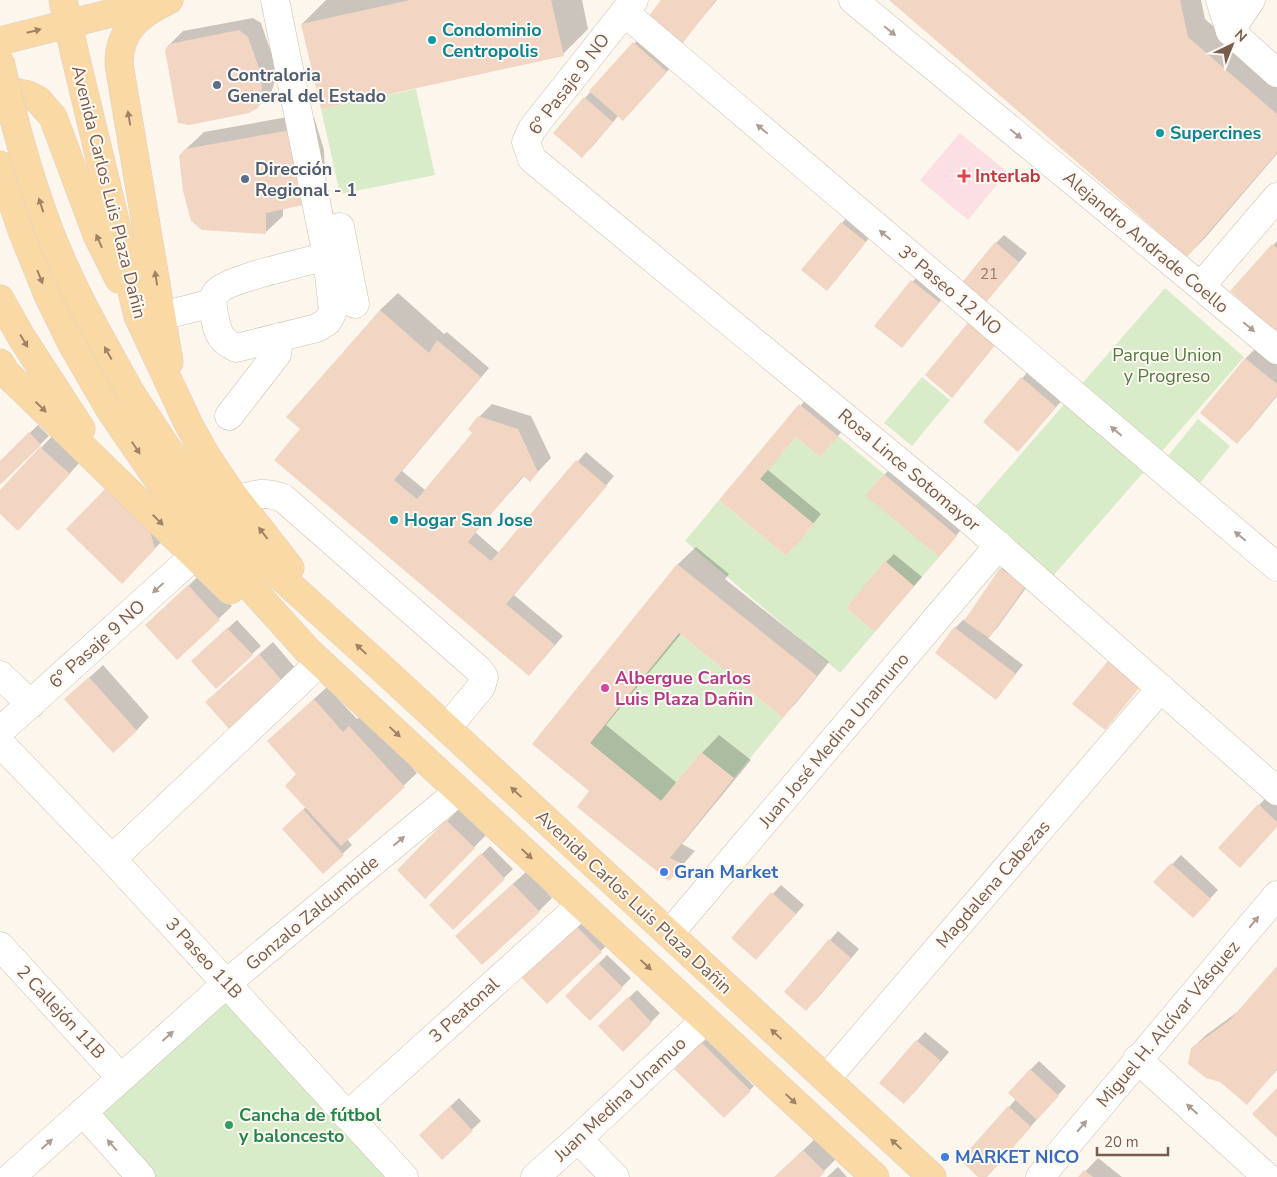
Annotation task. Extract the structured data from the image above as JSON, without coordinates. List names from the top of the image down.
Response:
{
  "streets": {
    "main road": ["Avenida Carlos Luis Plaza Dañin"],
    "street": [
      "6º Pasaje 9 NO",
      "Alejandro Andrade Coello",
      "3º Paseo 12 NO",
      "Rosa Lince Sotomayor",
      "6° Pasaje 9 NO",
      "Juan José Medina Unamuno",
      "Magdalena Cabezas",
      "Gonzalo Zaldumbide",
      "3 Paseo 11B",
      "3 Peatonal",
      "2 Callejón 11B",
      "Miguel H. Alcívar Vásquez",
      "Juan Medina Unamuo"
    ]
  },
  "crossings": [
    ["6º Pasaje 9 NO", "3º Paseo 12 NO"],
    ["6º Pasaje 9 NO", "Rosa Lince Sotomayor"],
    ["Avenida Carlos Luis Plaza Dañin", "6° Pasaje 9 NO"],
    ["Avenida Carlos Luis Plaza Dañin", "Juan José Medina Unamuno"],
    ["Avenida Carlos Luis Plaza Dañin", "Magdalena Cabezas"],
    ["Avenida Carlos Luis Plaza Dañin", "Gonzalo Zaldumbide"],
    ["Avenida Carlos Luis Plaza Dañin", "3 Peatonal"],
    ["Avenida Carlos Luis Plaza Dañin", "Juan Medina Unamuo"],
    ["Rosa Lince Sotomayor", "Juan José Medina Unamuno"],
    ["Rosa Lince Sotomayor", "Magdalena Cabezas"],
    ["Gonzalo Zaldumbide", "3 Paseo 11B"],
    ["Gonzalo Zaldumbide", "2 Callejón 11B"],
    ["3 Paseo 11B", "3 Peatonal"]
  ],
  "one_way": ["Alejandro Andrade Coello", "3º Paseo 12 NO", "Miguel H. Alcívar Vásquez"],
  "parks": ["Parque Union y Progreso"],
  "places": {
    "other": [
      "Condominio Centropolis",
      "Contraloria General del Estado",
      "Supercines",
      "Dirección Regional - 1",
      "Hogar San Jose",
      "Albergue Carlos Luis Plaza Dañin",
      "Gran Market",
      "Cancha de fútbol y baloncesto",
      "MARKET NICO"
    ],
    "health": ["Interlab"]
  },
  "house_numbers": ["21"],
  "scale_bar": "20 m",
  "north": "top right"
}
